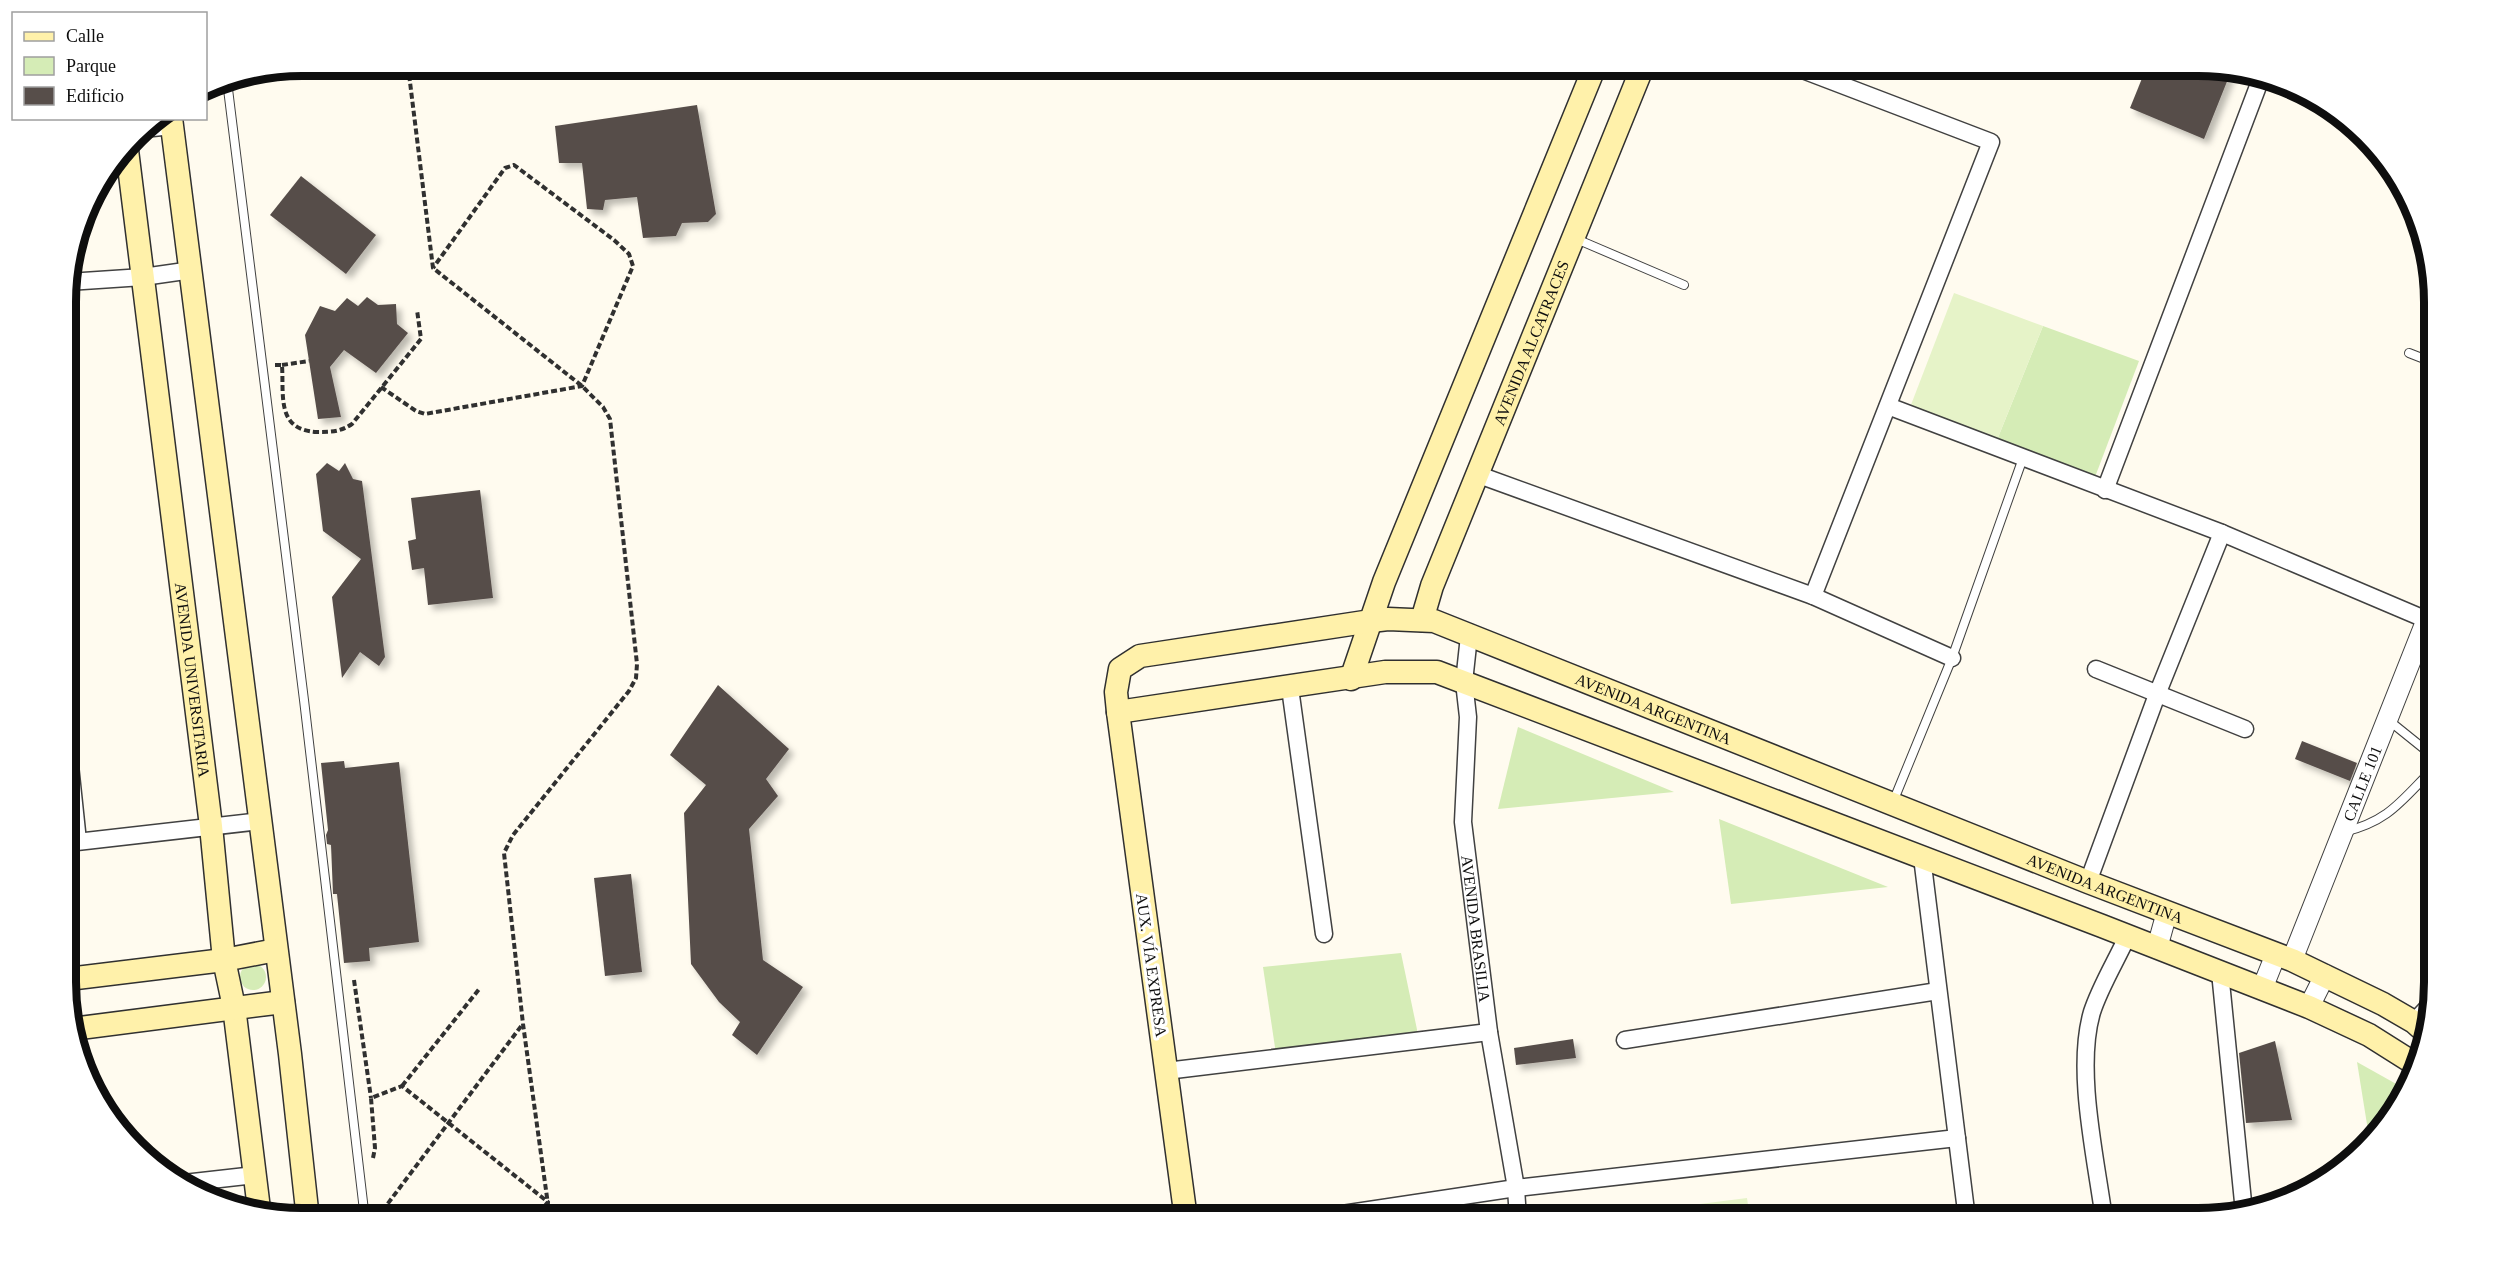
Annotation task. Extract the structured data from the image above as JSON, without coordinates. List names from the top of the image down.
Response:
{
  "streets": {
    "main road": [
      "AVENIDA ALCATRACES",
      "AVENIDA UNIVERSITARIA",
      "AVENIDA ARGENTINA",
      "AUX. VÍA EXPRESA"
    ],
    "street": ["CALLE 101", "AVENIDA BRASILIA"]
  },
  "crossings": [
    ["AVENIDA ALCATRACES", "AVENIDA ARGENTINA"],
    ["AVENIDA ARGENTINA", "CALLE 101"],
    ["AVENIDA ARGENTINA", "AVENIDA BRASILIA"],
    ["AVENIDA ARGENTINA", "AUX. VÍA EXPRESA"]
  ],
  "legend": ["Calle", "Parque", "Edificio"]
}
